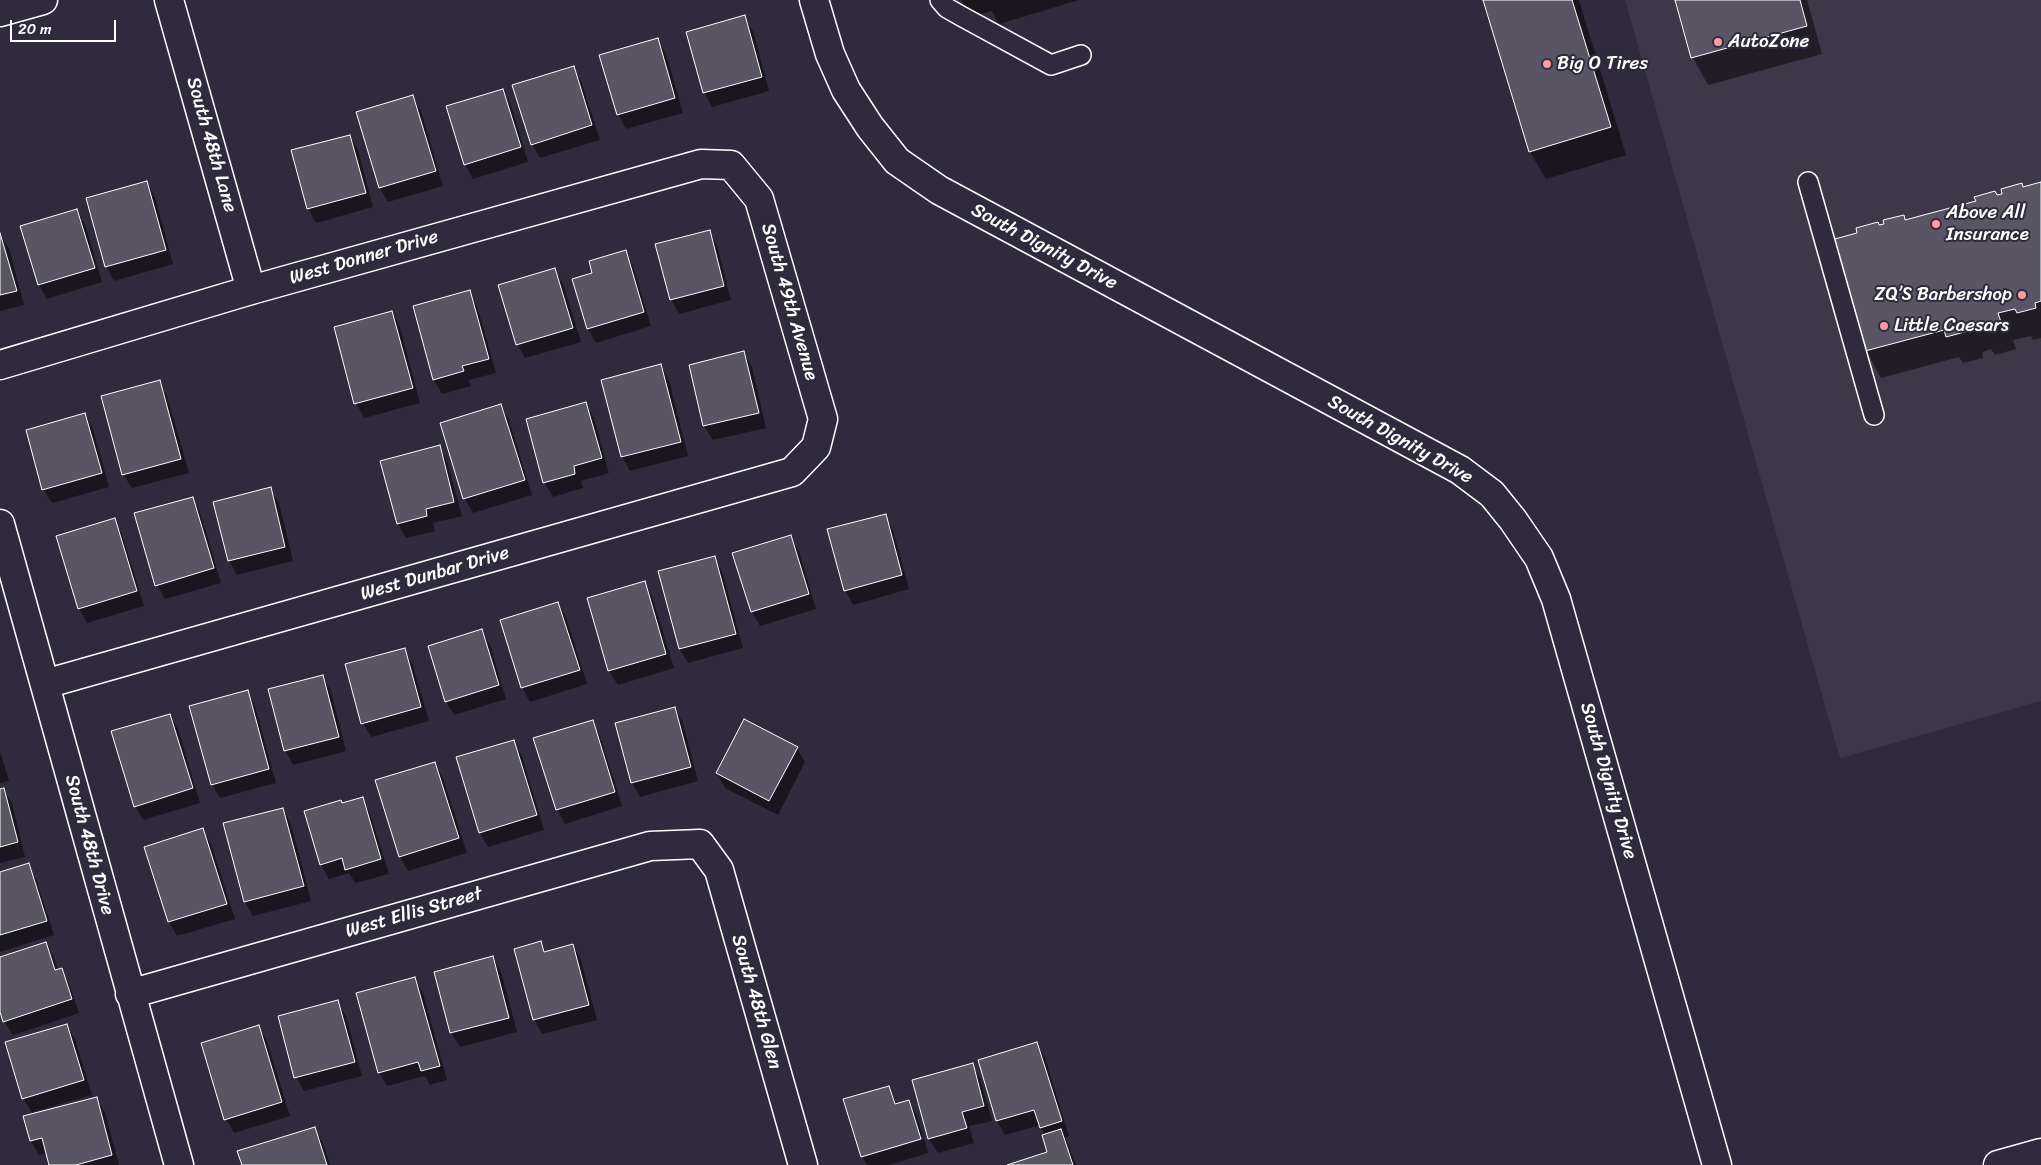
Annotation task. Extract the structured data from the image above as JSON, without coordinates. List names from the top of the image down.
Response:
{
  "streets": {
    "street": [
      "South 48th Lane",
      "South Dignity Drive",
      "West Donner Drive",
      "South 49th Avenue",
      "West Dunbar Drive",
      "South 48th Drive",
      "West Ellis Street",
      "South 48th Glen"
    ]
  },
  "crossings": [
    ["South 48th Lane", "West Donner Drive"],
    ["West Donner Drive", "South 49th Avenue"],
    ["South 49th Avenue", "West Dunbar Drive"],
    ["West Dunbar Drive", "South 48th Drive"],
    ["South 48th Drive", "West Ellis Street"],
    ["West Ellis Street", "South 48th Glen"]
  ],
  "places": [
    "AutoZone",
    "Big O Tires",
    "Above All Insurance",
    "ZQ’S Barbershop",
    "Little Caesars"
  ],
  "scale_bar": "20 m"
}
